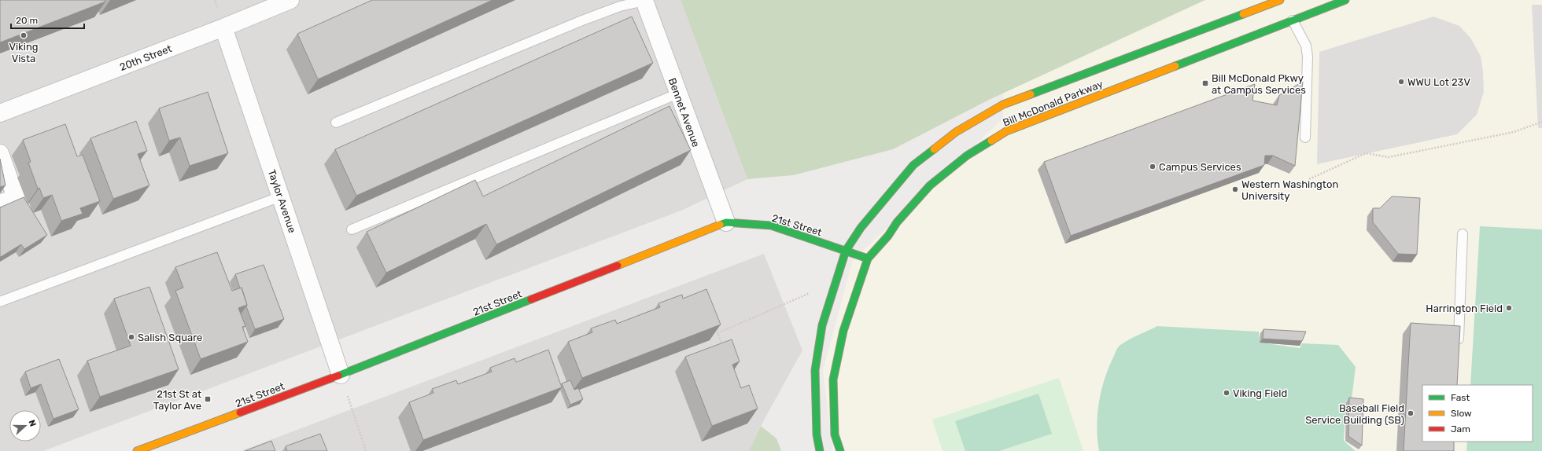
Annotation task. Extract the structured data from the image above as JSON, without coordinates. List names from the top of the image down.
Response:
{
  "streets": {
    "main road": ["Bill McDonald Parkway", "21st Street"],
    "street": ["20th Street", "Bennet Avenue", "Taylor Avenue"]
  },
  "crossings": [
    ["20th Street", "Taylor Avenue"],
    ["Bill McDonald Parkway", "21st Street"],
    ["Bennet Avenue", "21st Street"],
    ["Taylor Avenue", "21st Street"]
  ],
  "places": {
    "other": [
      "Viking Vista",
      "WWU Lot 23V",
      "Campus Services",
      "Western Washington University",
      "Harrington Field",
      "Salish Square",
      "Viking Field",
      "Baseball Field Service Building (SB)"
    ],
    "transit": ["Bill McDonald Pkwy at Campus Services", "21st St at Taylor Ave"]
  },
  "legend": ["Fast", "Slow", "Jam"],
  "scale_bar": "20 m",
  "north": "right"
}
